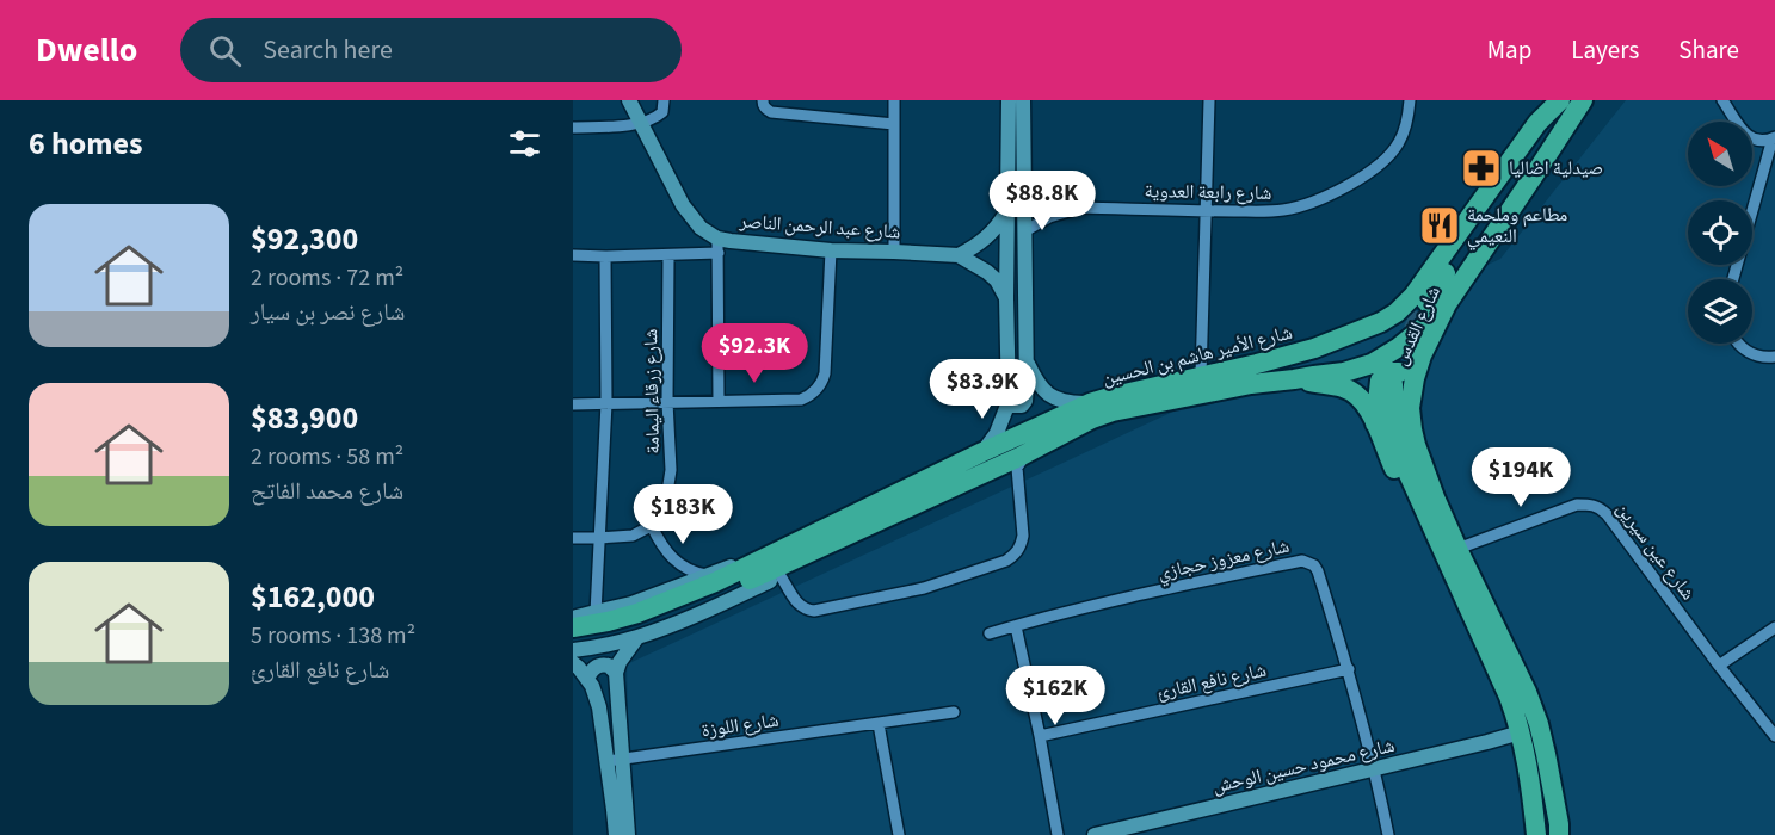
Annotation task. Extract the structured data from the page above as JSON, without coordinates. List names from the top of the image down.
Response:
{
  "streets": {
    "highway": ["شارع القدس", "شارع الأمير هاشم بن الحسين"],
    "street": [
      "شارع رابعة العدوية",
      "شارع عبد الرحمن الناصر",
      "شارع زرقاء اليمامة",
      "شارع عين سيرين",
      "شارع معزوز حجازي",
      "شارع نافع القارئ",
      "شارع اللوزة",
      "شارع محمود حسين الوحش"
    ]
  },
  "crossings": [
    ["شارع رابعة العدوية", "شارع الأمير هاشم بن الحسين"],
    ["شارع القدس", "شارع الأمير هاشم بن الحسين"],
    ["شارع القدس", "شارع عين سيرين"],
    ["شارع القدس", "شارع محمود حسين الوحش"],
    ["شارع معزوز حجازي", "شارع نافع القارئ"],
    ["شارع معزوز حجازي", "شارع محمود حسين الوحش"]
  ],
  "places": {
    "pharmacy": ["صيدلية اضاليا"],
    "restaurant": ["مطاعم وملحمة النعيمي"]
  },
  "north": "top left",
  "page": {
    "header": "Dwello",
    "search": "Search here",
    "nav": ["Map", "Layers", "Share"],
    "heading": "6 homes",
    "price": [
      "$88.8K",
      "$92.3K",
      "$83.9K",
      "$194K",
      "$183K",
      "$162K"
    ],
    "list": [
      {
        "name": "$92,300",
        "note": "2 rooms · 72 m² · شارع نصر بن سيار"
      },
      {
        "name": "$83,900",
        "note": "2 rooms · 58 m² · شارع محمد الفاتح"
      },
      {
        "name": "$162,000",
        "note": "5 rooms · 138 m² · شارع نافع القارئ"
      }
    ]
  }
}
